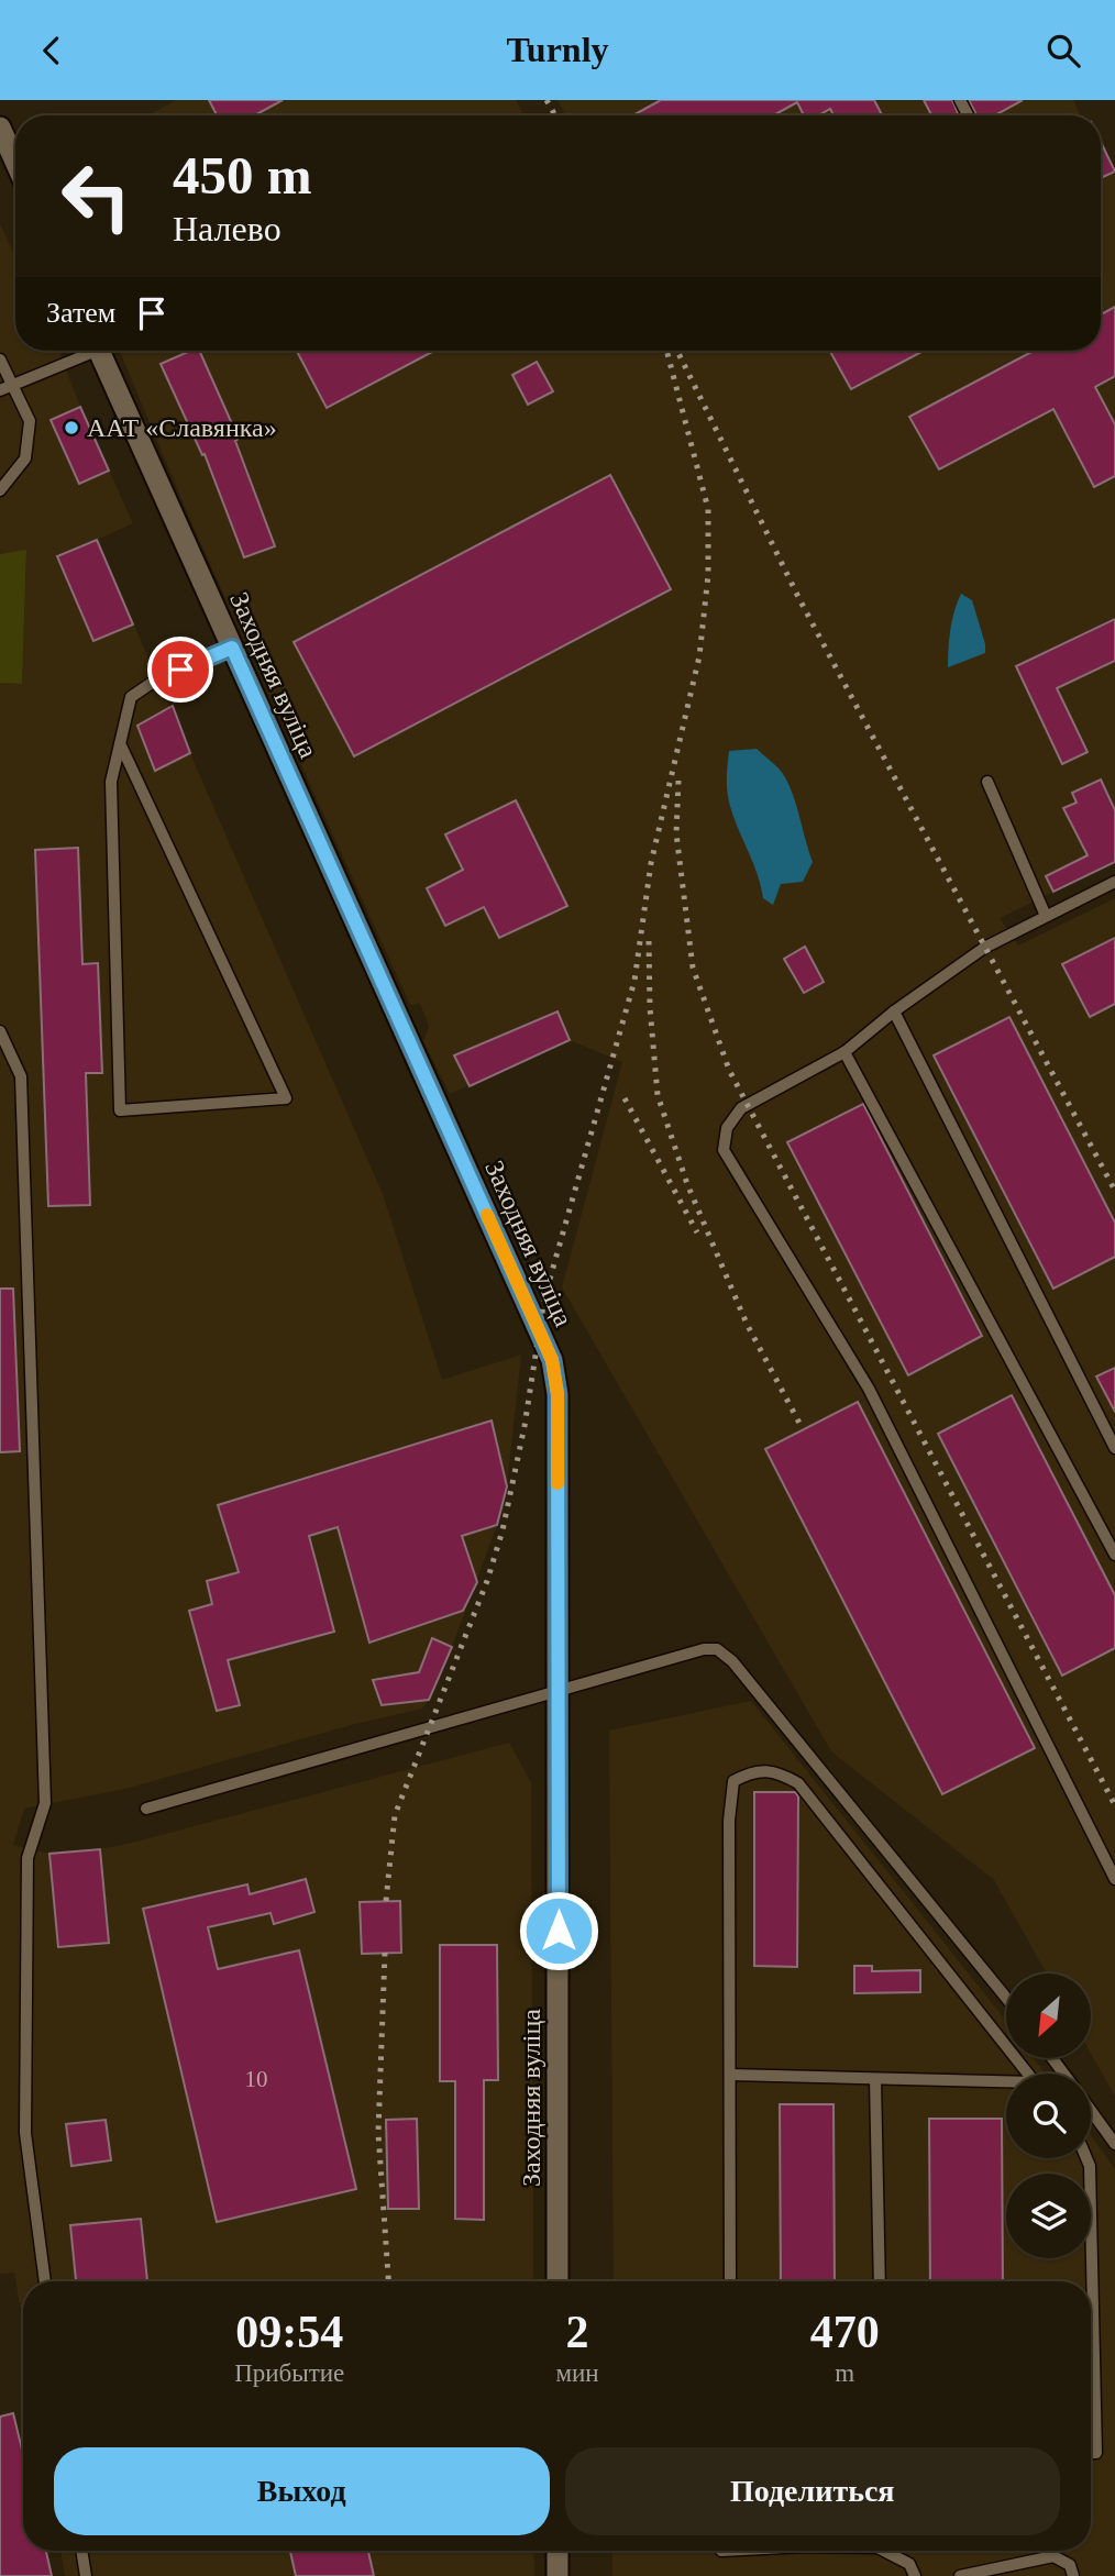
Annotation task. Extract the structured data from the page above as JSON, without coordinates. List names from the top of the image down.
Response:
{
  "streets": {
    "street": ["Заходняя вуліца"]
  },
  "places": ["ААТ «Славянка»"],
  "house_numbers": ["10"],
  "north": "bottom left",
  "page": {
    "header": "Turnly",
    "turn": ["450 m", "Налево"],
    "then": "Затем",
    "eta": [
      "09:54",
      "Прибытие",
      "2",
      "мин",
      "470",
      "m"
    ],
    "buttons": ["Выход", "Поделиться"]
  }
}
